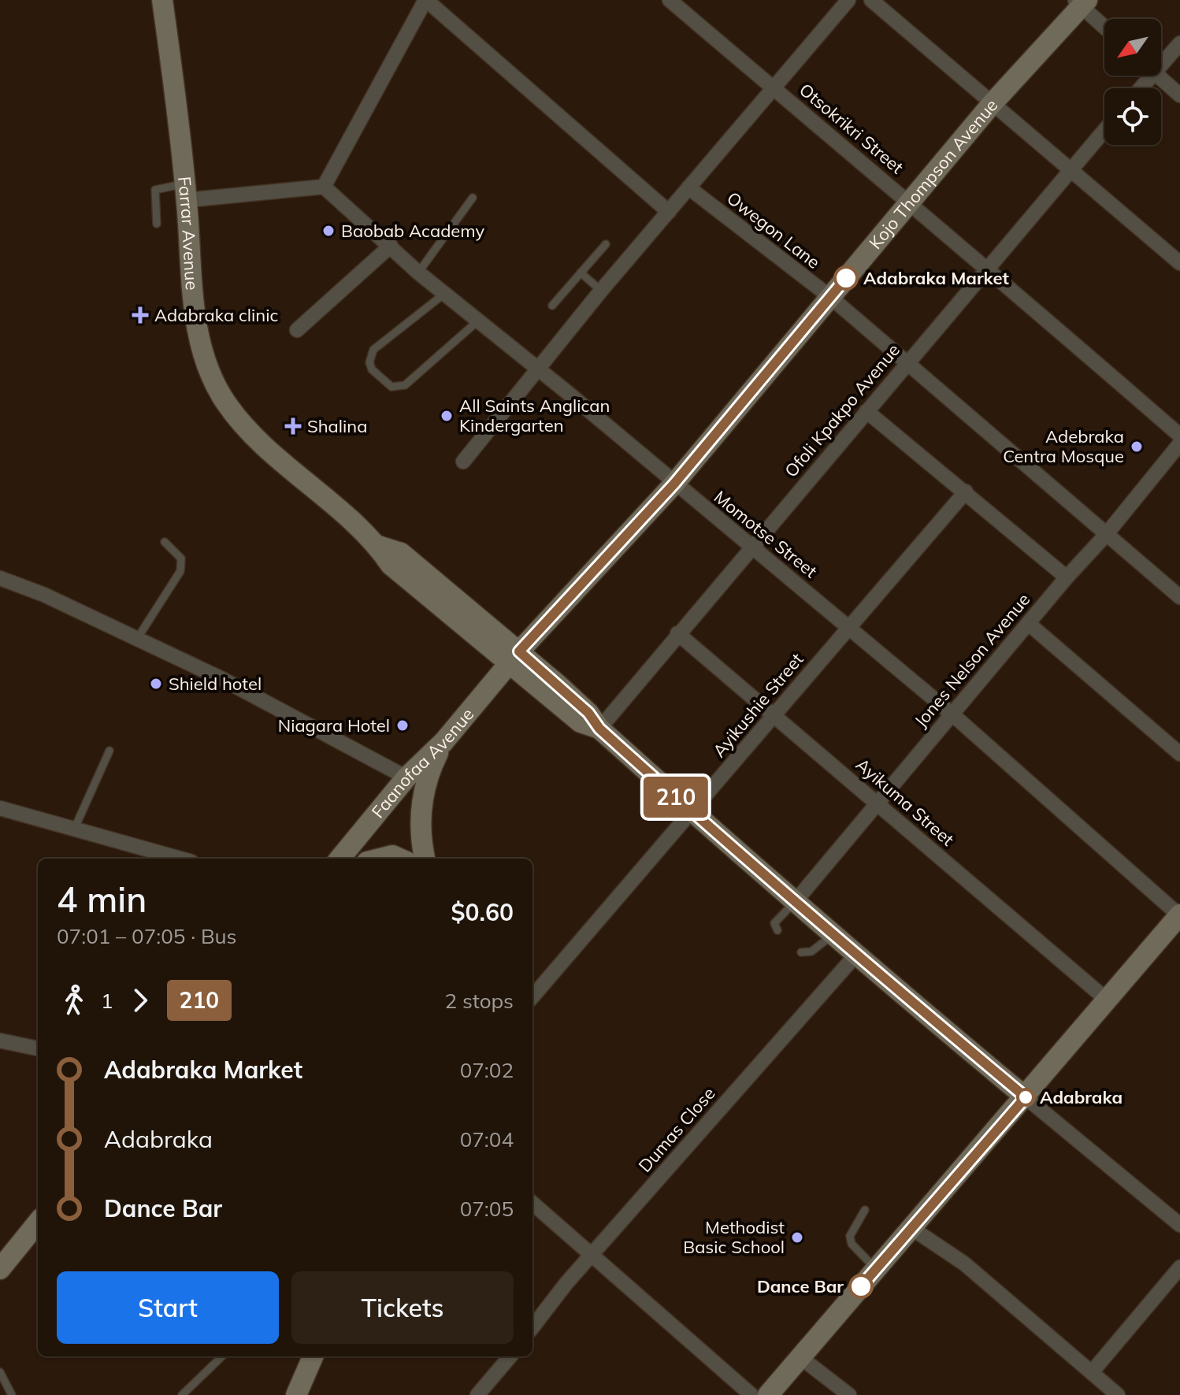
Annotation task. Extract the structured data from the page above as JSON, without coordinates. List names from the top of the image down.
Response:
{
  "streets": {
    "main road": ["Kojo Thompson Avenue", "Farrar Avenue", "Faanofaa Avenue"],
    "street": [
      "Otsokrikri Street",
      "Owegon Lane",
      "Ofoli Kpakpo Avenue",
      "Momotse Street",
      "Jones Nelson Avenue",
      "Ayikushie Street",
      "Ayikuma Street",
      "Dumas Close"
    ]
  },
  "crossings": [
    ["Otsokrikri Street", "Kojo Thompson Avenue"],
    ["Otsokrikri Street", "Ofoli Kpakpo Avenue"],
    ["Kojo Thompson Avenue", "Owegon Lane"],
    ["Kojo Thompson Avenue", "Farrar Avenue"],
    ["Kojo Thompson Avenue", "Momotse Street"],
    ["Kojo Thompson Avenue", "Faanofaa Avenue"],
    ["Owegon Lane", "Ofoli Kpakpo Avenue"],
    ["Owegon Lane", "Jones Nelson Avenue"],
    ["Farrar Avenue", "Ofoli Kpakpo Avenue"],
    ["Farrar Avenue", "Jones Nelson Avenue"],
    ["Farrar Avenue", "Ayikushie Street"],
    ["Farrar Avenue", "Faanofaa Avenue"],
    ["Farrar Avenue", "Dumas Close"],
    ["Ofoli Kpakpo Avenue", "Momotse Street"],
    ["Ofoli Kpakpo Avenue", "Ayikuma Street"],
    ["Momotse Street", "Jones Nelson Avenue"],
    ["Momotse Street", "Ayikushie Street"],
    ["Jones Nelson Avenue", "Ayikuma Street"],
    ["Ayikushie Street", "Ayikuma Street"]
  ],
  "places": {
    "other": [
      "Baobab Academy",
      "Adabraka Market",
      "All Saints Anglican Kindergarten",
      "Adebraka Centra Mosque",
      "Shield hotel",
      "Niagara Hotel",
      "Adabraka",
      "Methodist Basic School",
      "Dance Bar"
    ],
    "health": ["Adabraka clinic", "Shalina"]
  },
  "lines": ["bus line 210"],
  "north": "bottom left",
  "page": {
    "on_map": "210",
    "heading": ["4 min", "07:01 – 07:05 · Bus", "$0.60"],
    "legs": ["1", "210", "2 stops"],
    "list": [
      {
        "name": "Adabraka Market",
        "value": "07:02"
      },
      {
        "name": "Adabraka",
        "value": "07:04"
      },
      {
        "name": "Dance Bar",
        "value": "07:05"
      }
    ],
    "buttons": ["Start", "Tickets"]
  }
}
